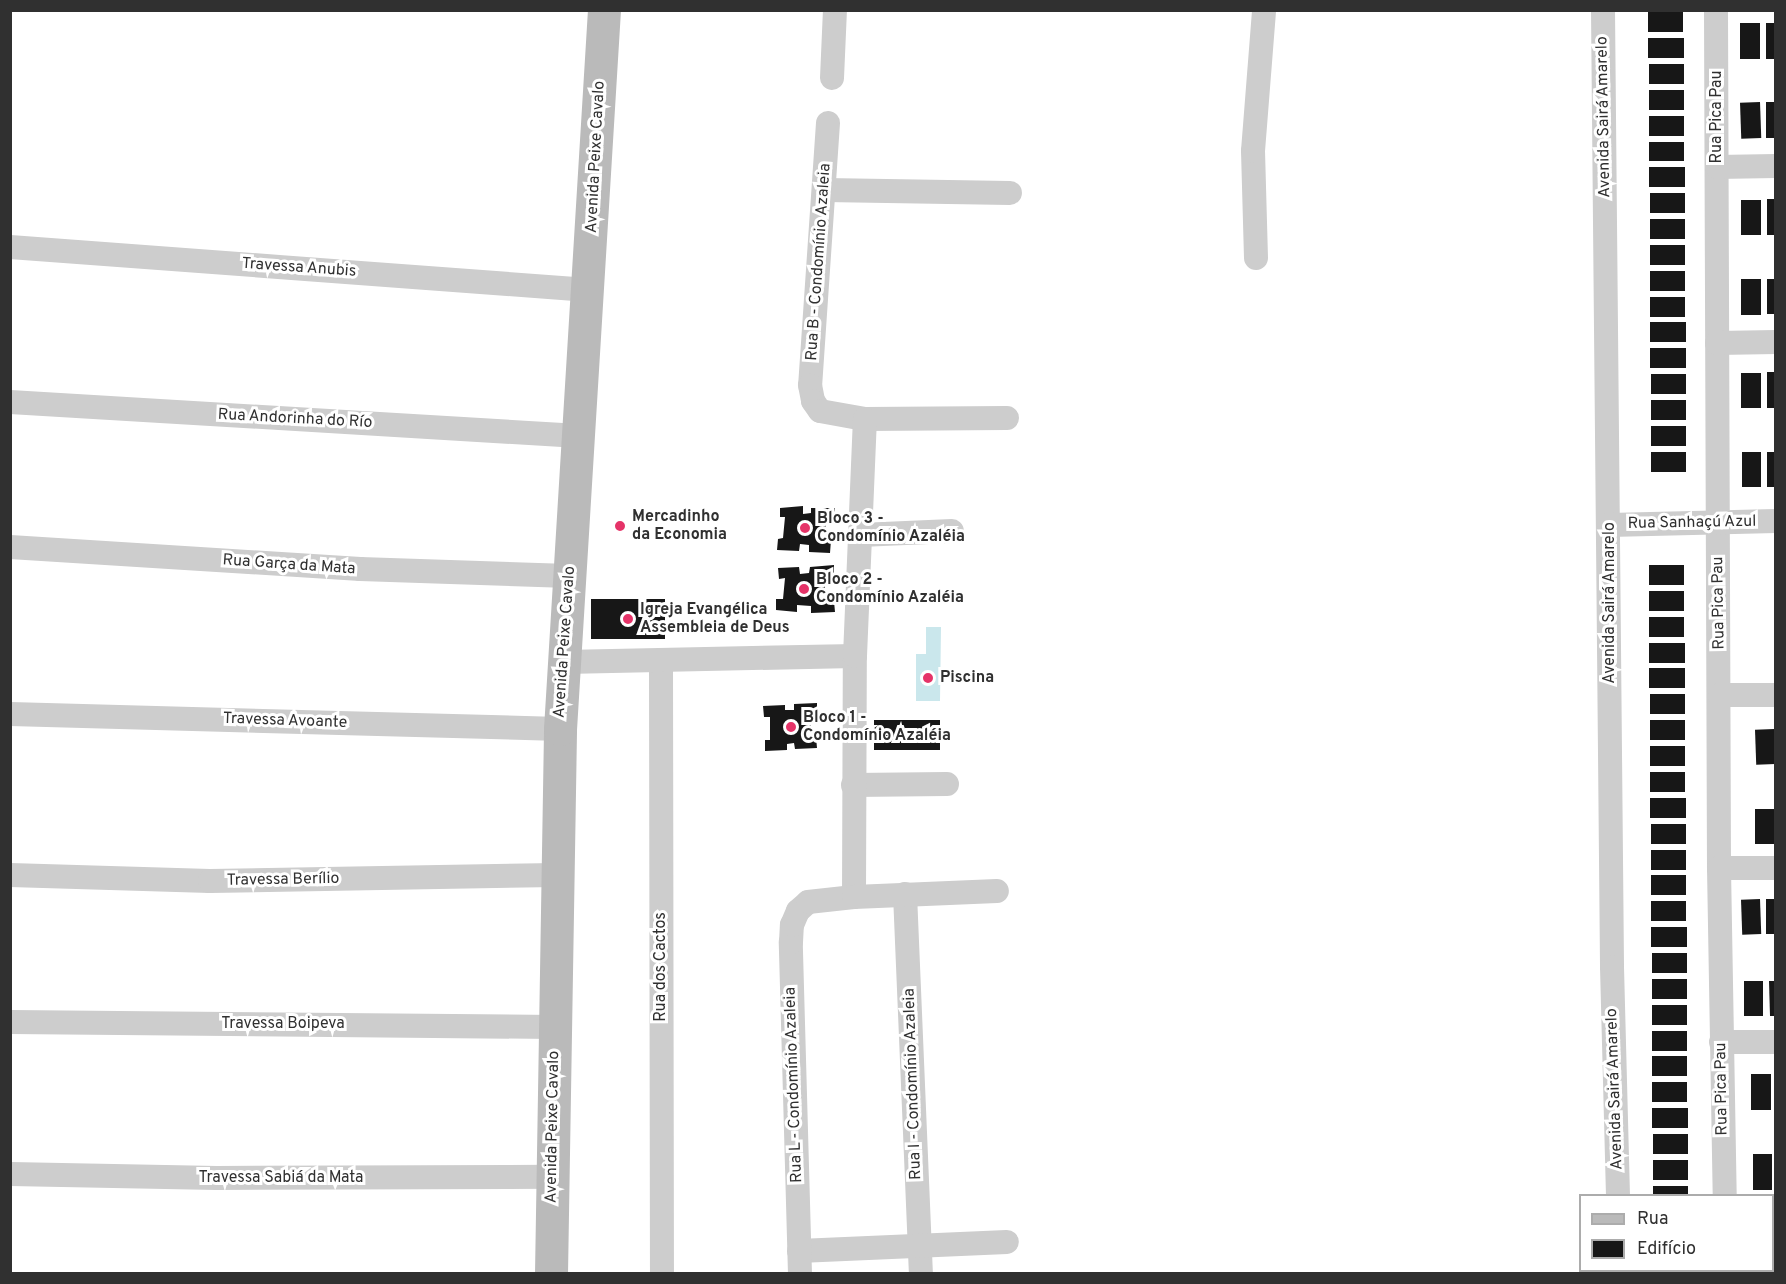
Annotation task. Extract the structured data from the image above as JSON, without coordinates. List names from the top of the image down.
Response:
{
  "streets": {
    "street": [
      "Avenida Sairá Amarelo",
      "Rua Pica Pau",
      "Avenida Peixe Cavalo",
      "Rua B - Condomínio Azaleia",
      "Travessa Anubis",
      "Rua Andorinha do Río",
      "Rua Sanhaçú Azul",
      "Rua Garça da Mata",
      "Travessa Avoante",
      "Travessa Berílio",
      "Rua dos Cactos",
      "Travessa Boipeva",
      "Rua I - Condomínio Azaleia",
      "Rua L - Condomínio Azaleia",
      "Travessa Sabiá da Mata"
    ]
  },
  "crossings": [
    ["Avenida Sairá Amarelo", "Rua Sanhaçú Azul"],
    ["Rua Pica Pau", "Rua Sanhaçú Azul"],
    ["Avenida Peixe Cavalo", "Travessa Anubis"],
    ["Avenida Peixe Cavalo", "Rua Andorinha do Río"],
    ["Avenida Peixe Cavalo", "Rua Garça da Mata"],
    ["Avenida Peixe Cavalo", "Travessa Avoante"],
    ["Avenida Peixe Cavalo", "Travessa Berílio"],
    ["Avenida Peixe Cavalo", "Travessa Boipeva"],
    ["Avenida Peixe Cavalo", "Travessa Sabiá da Mata"]
  ],
  "places": [
    "Mercadinho da Economia",
    "Bloco 3 - Condomínio Azaléia",
    "Bloco 2 - Condomínio Azaléia",
    "Igreja Evangélica Assembleia de Deus",
    "Piscina",
    "Bloco 1 - Condomínio Azaléia"
  ],
  "legend": ["Rua", "Edifício"]
}
